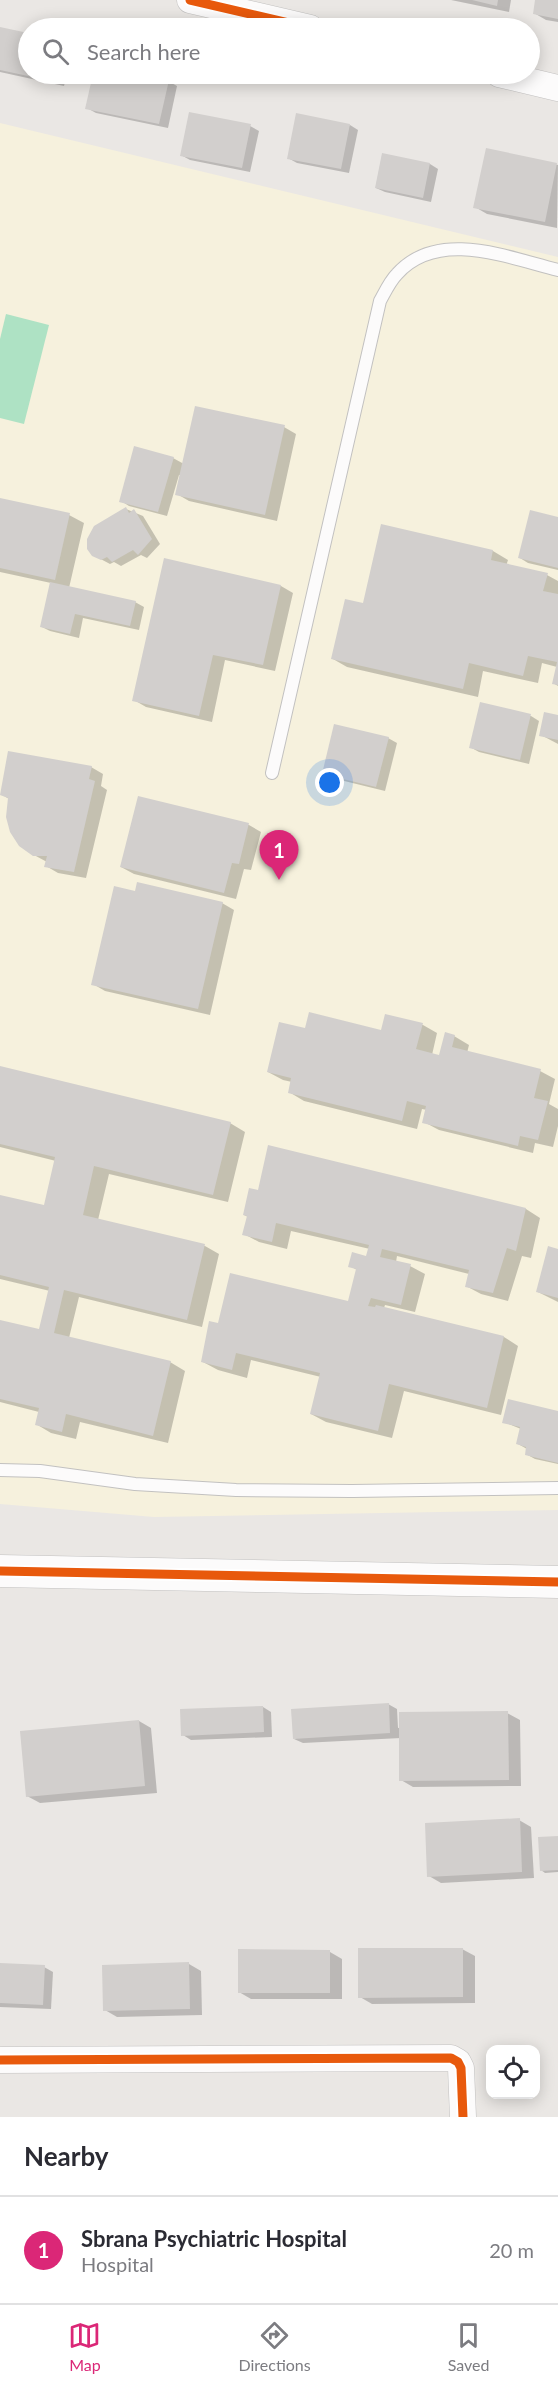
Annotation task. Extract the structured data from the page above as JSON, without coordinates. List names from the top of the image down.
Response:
{
  "page": {
    "search": "Search here",
    "pins": "1",
    "heading": "Nearby",
    "list": [
      {
        "mark": "1",
        "name": "Sbrana Psychiatric Hospital",
        "note": "Hospital",
        "value": "20 m"
      }
    ],
    "nav": ["Map", "Directions", "Saved"]
  }
}
